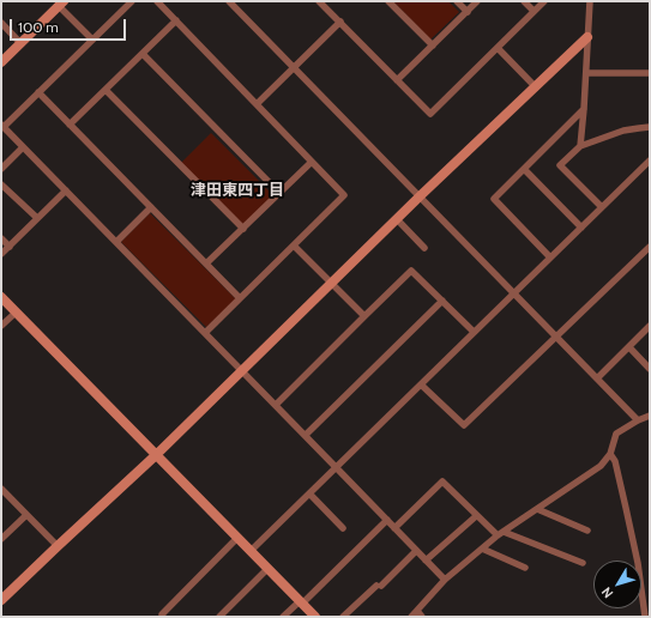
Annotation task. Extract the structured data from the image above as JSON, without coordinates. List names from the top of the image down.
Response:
{
  "districts": ["津田東四丁目"],
  "scale_bar": "100 m",
  "north": "bottom left"
}
